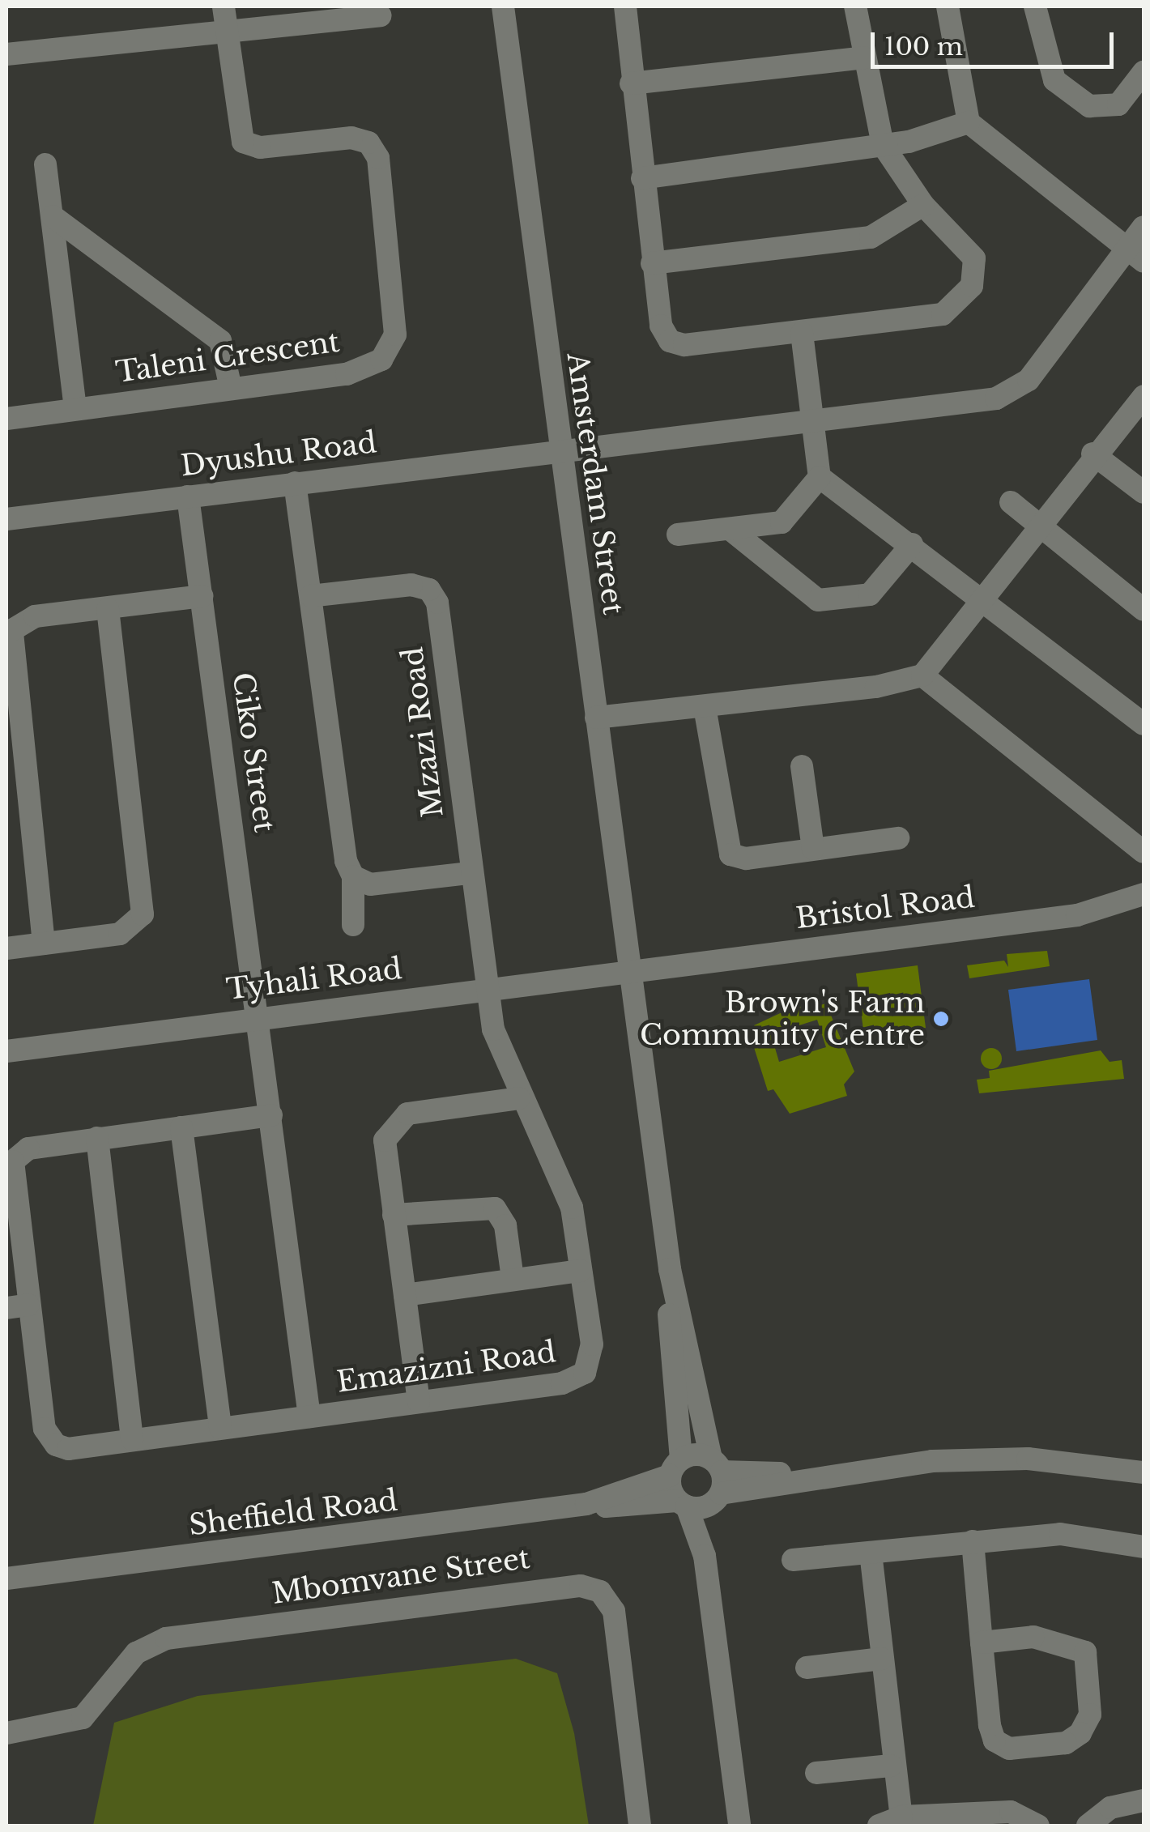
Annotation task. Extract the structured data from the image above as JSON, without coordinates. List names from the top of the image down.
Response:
{
  "streets": {
    "street": [
      "Taleni Crescent",
      "Dyushu Road",
      "Amsterdam Street",
      "Mzazi Road",
      "Ciko Street",
      "Bristol Road",
      "Tyhali Road",
      "Emazizni Road",
      "Sheffield Road",
      "Mbomvane Street"
    ]
  },
  "crossings": [
    ["Dyushu Road", "Amsterdam Street"],
    ["Dyushu Road", "Ciko Street"],
    ["Amsterdam Street", "Bristol Road"],
    ["Amsterdam Street", "Tyhali Road"],
    ["Mzazi Road", "Tyhali Road"],
    ["Mzazi Road", "Emazizni Road"],
    ["Ciko Street", "Tyhali Road"],
    ["Ciko Street", "Emazizni Road"],
    ["Bristol Road", "Tyhali Road"],
    ["Tyhali Road", "Emazizni Road"]
  ],
  "places": ["Brown's Farm Community Centre"],
  "scale_bar": "100 m"
}
